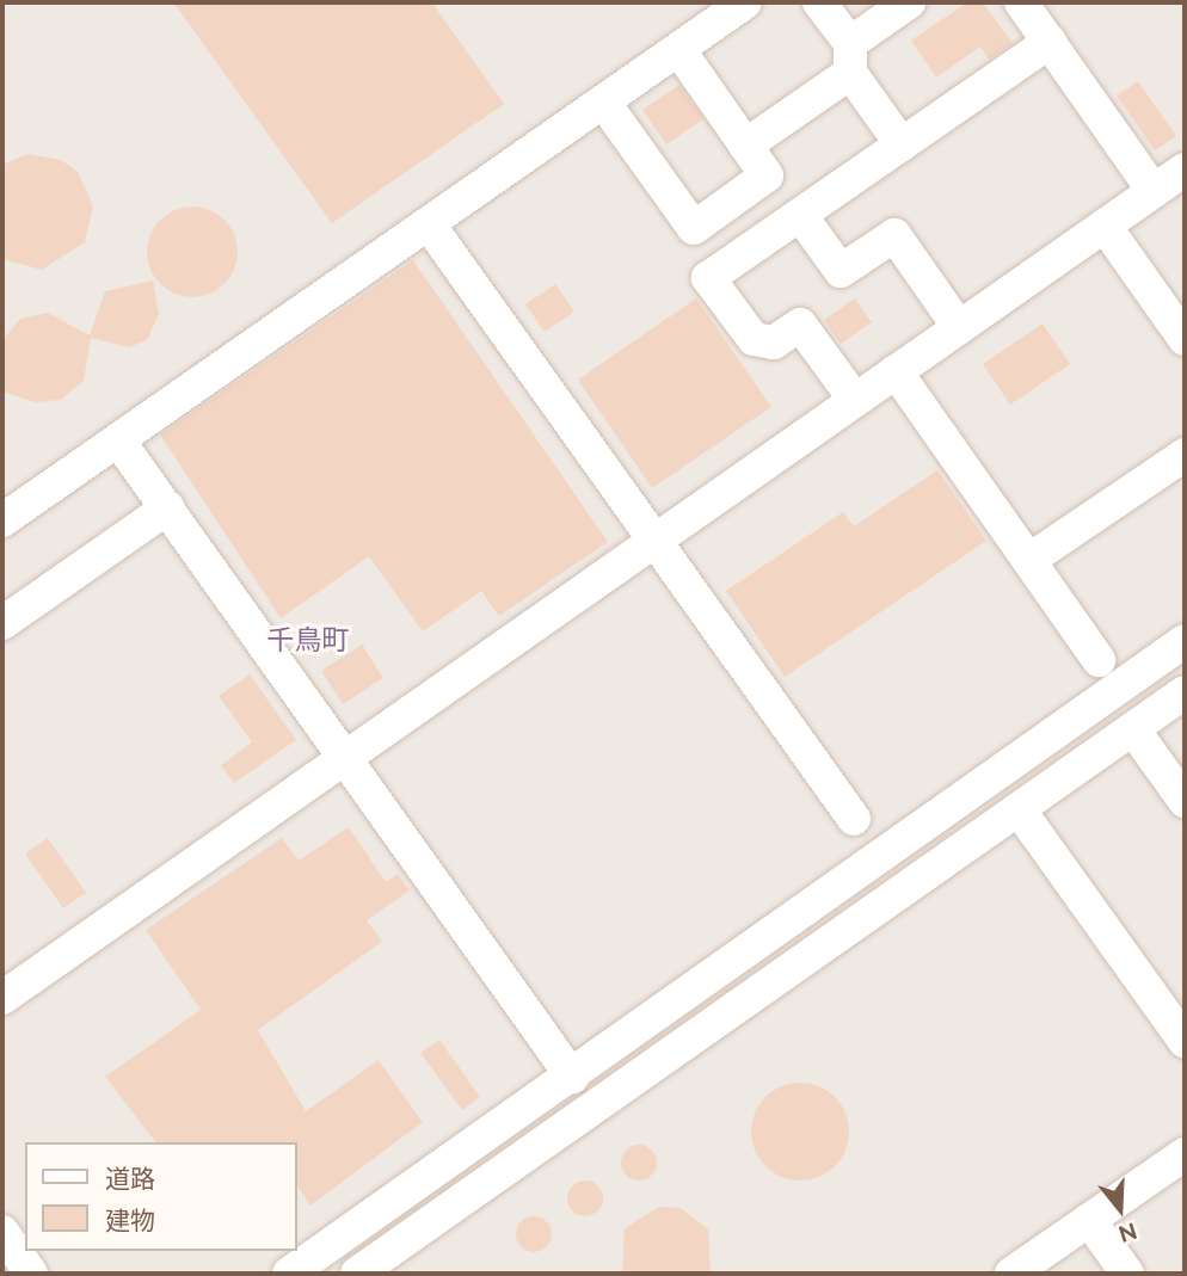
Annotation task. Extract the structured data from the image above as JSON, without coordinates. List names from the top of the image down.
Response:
{
  "districts": ["千鳥町"],
  "legend": ["道路", "建物"],
  "north": "bottom"
}
